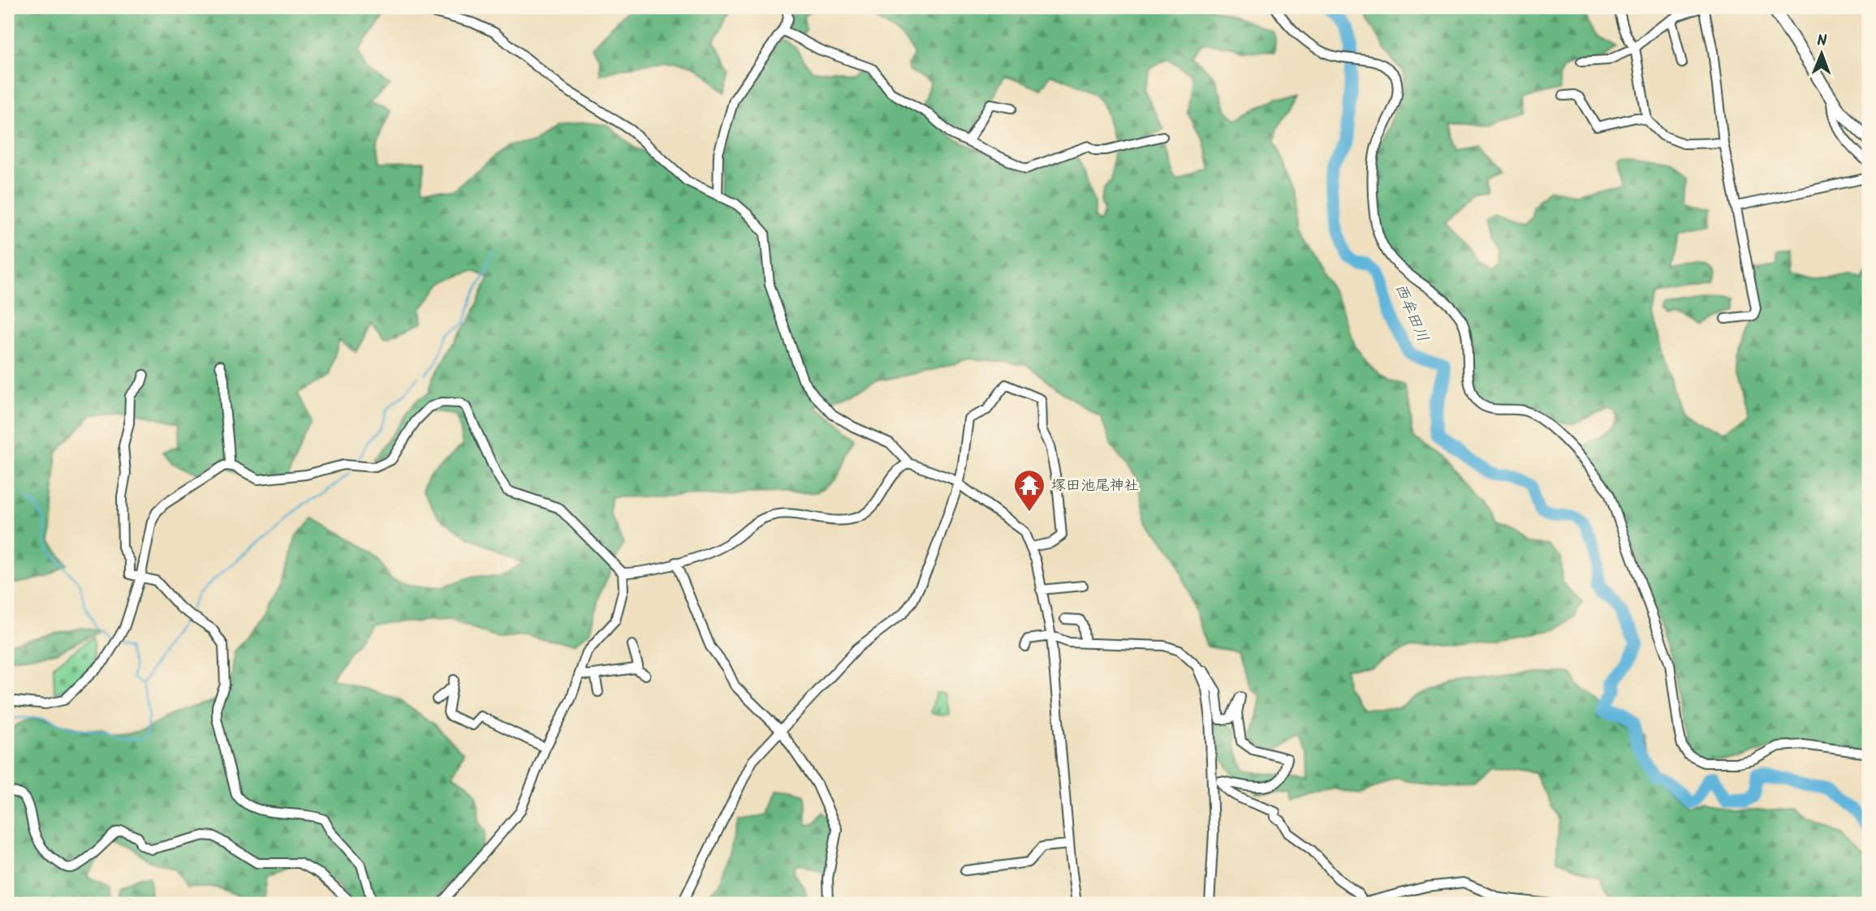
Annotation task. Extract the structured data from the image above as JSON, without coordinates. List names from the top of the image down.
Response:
{
  "water": ["西牟田川"],
  "places": {
    "temple": ["塚田池尾神社"]
  },
  "north": "top"
}
